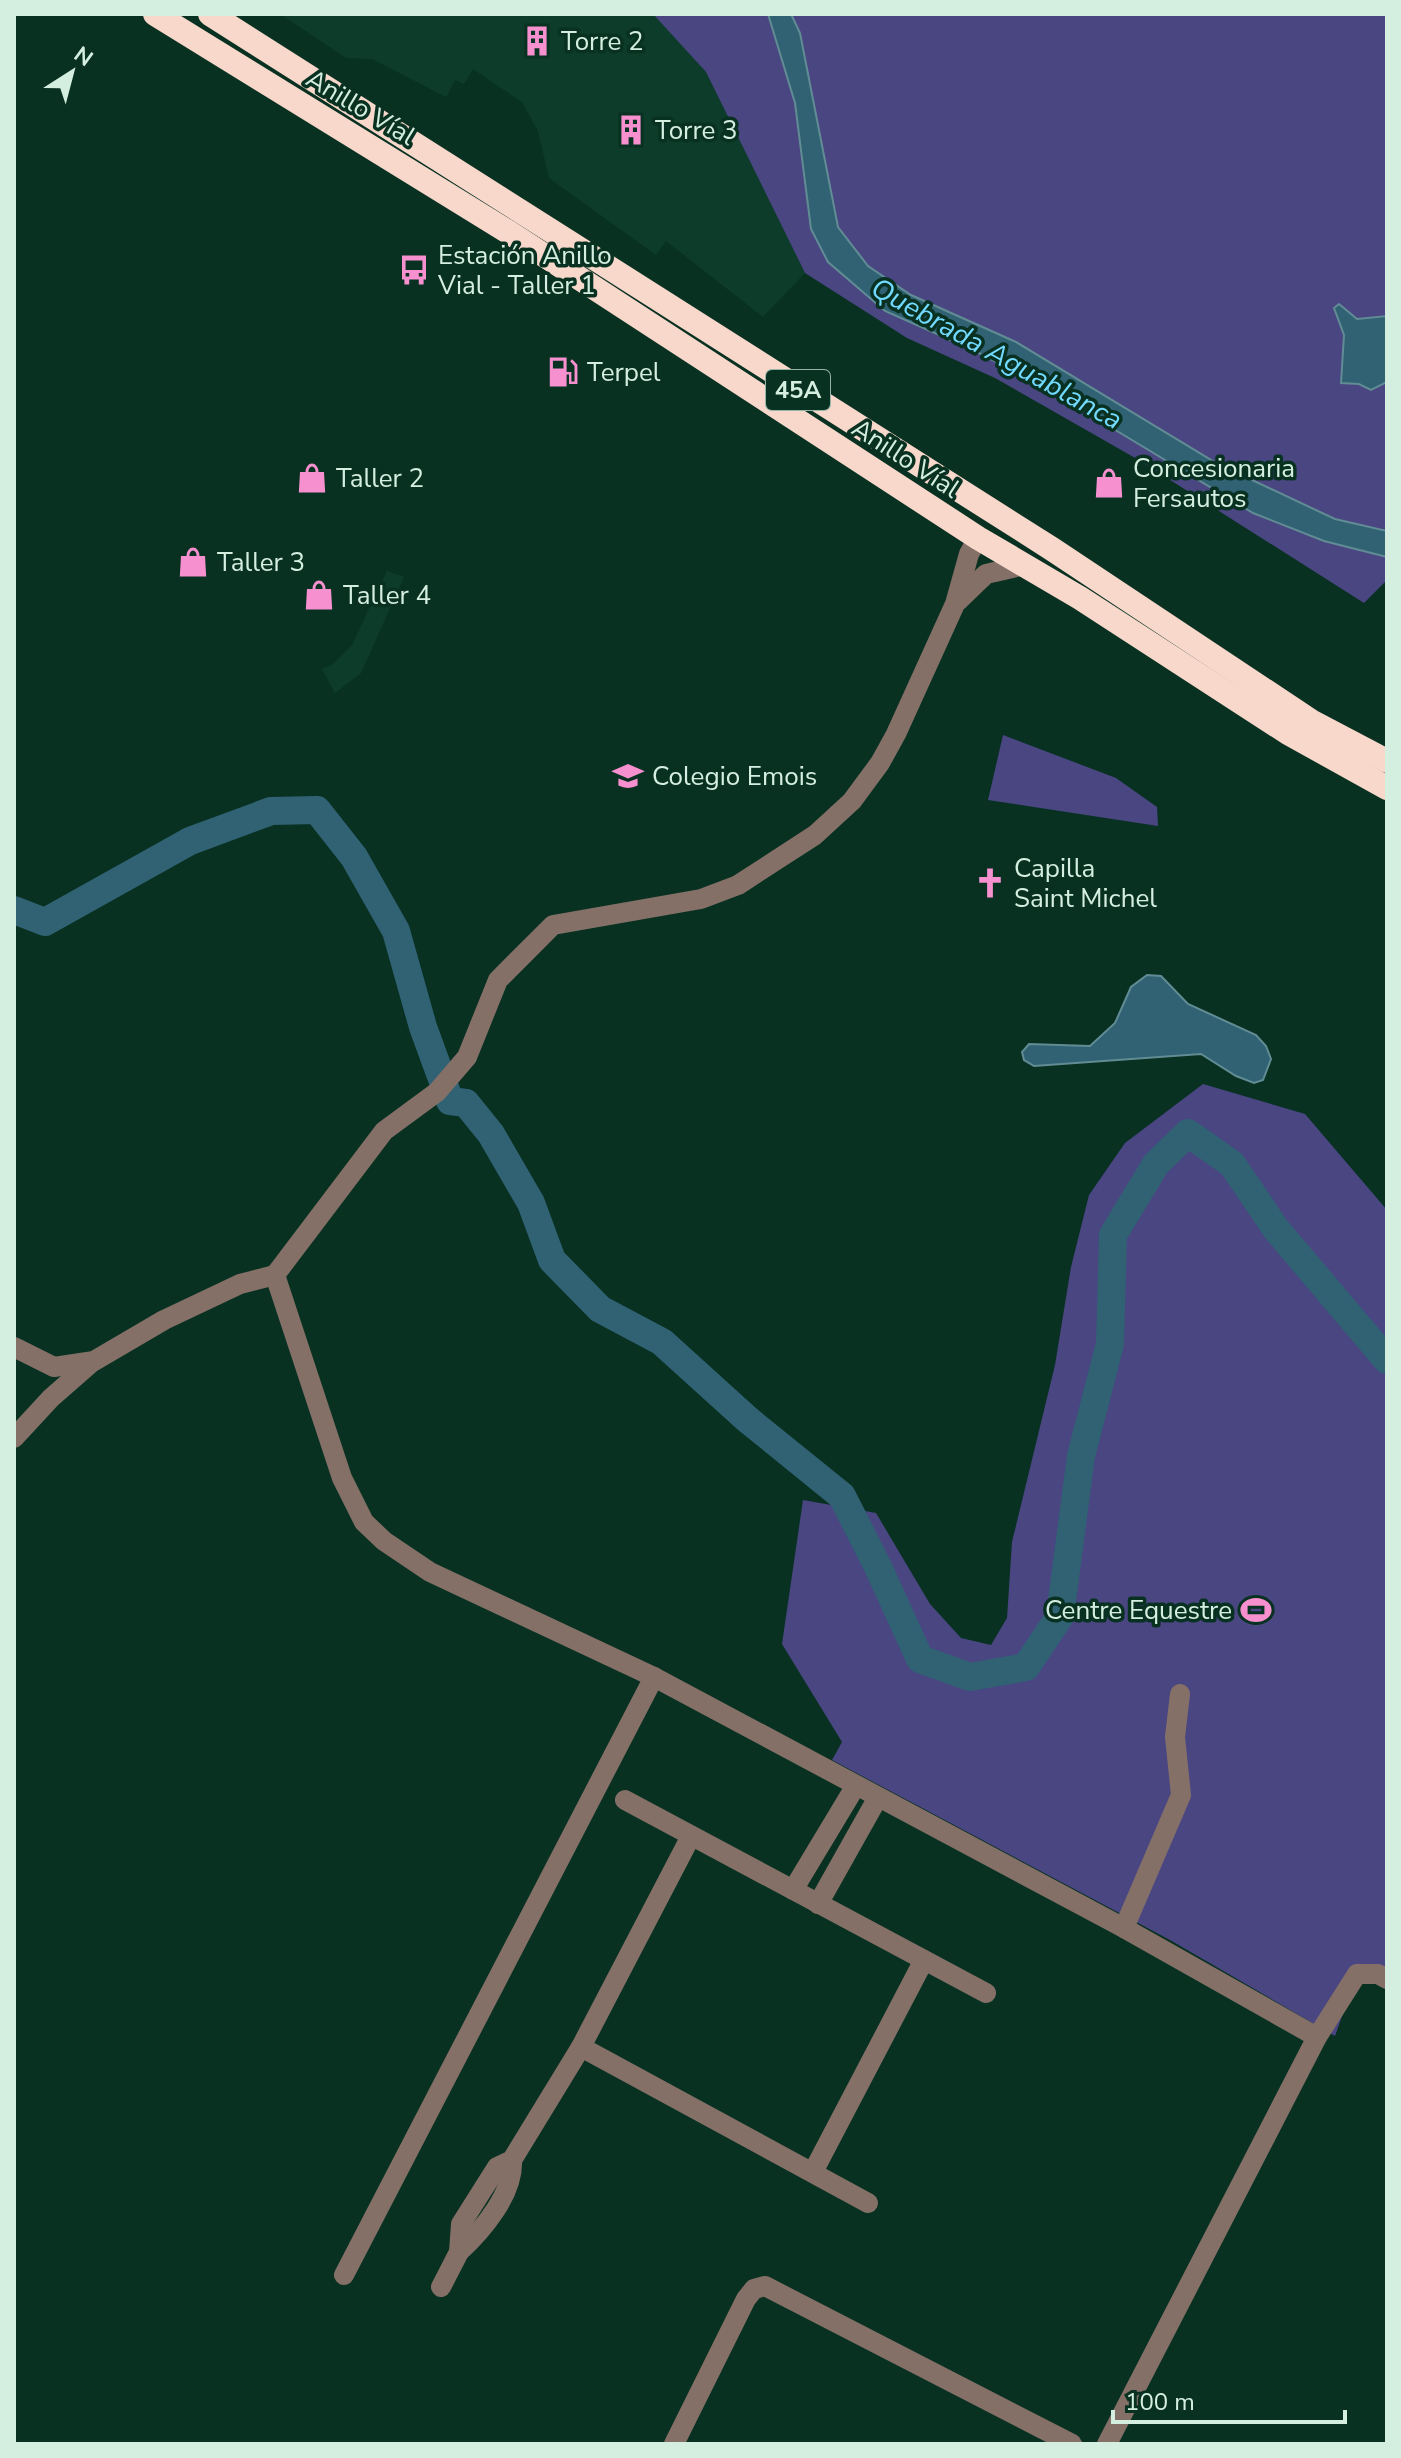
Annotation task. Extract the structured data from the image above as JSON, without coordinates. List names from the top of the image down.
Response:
{
  "streets": {
    "highway": ["Anillo Víal", "45A"]
  },
  "water": ["Quebrada Aguablanca"],
  "places": {
    "building": ["Torre 2", "Torre 3"],
    "bus stop": ["Estación Anillo Vial - Taller 1"],
    "fuel station": ["Terpel"],
    "shop": [
      "Taller 2",
      "Concesionaria Fersautos",
      "Taller 3",
      "Taller 4"
    ],
    "school or university": ["Colegio Emois"],
    "church": ["Capilla Saint Michel"],
    "sports": ["Centre Equestre"]
  },
  "scale_bar": "100 m",
  "north": "top right"
}
